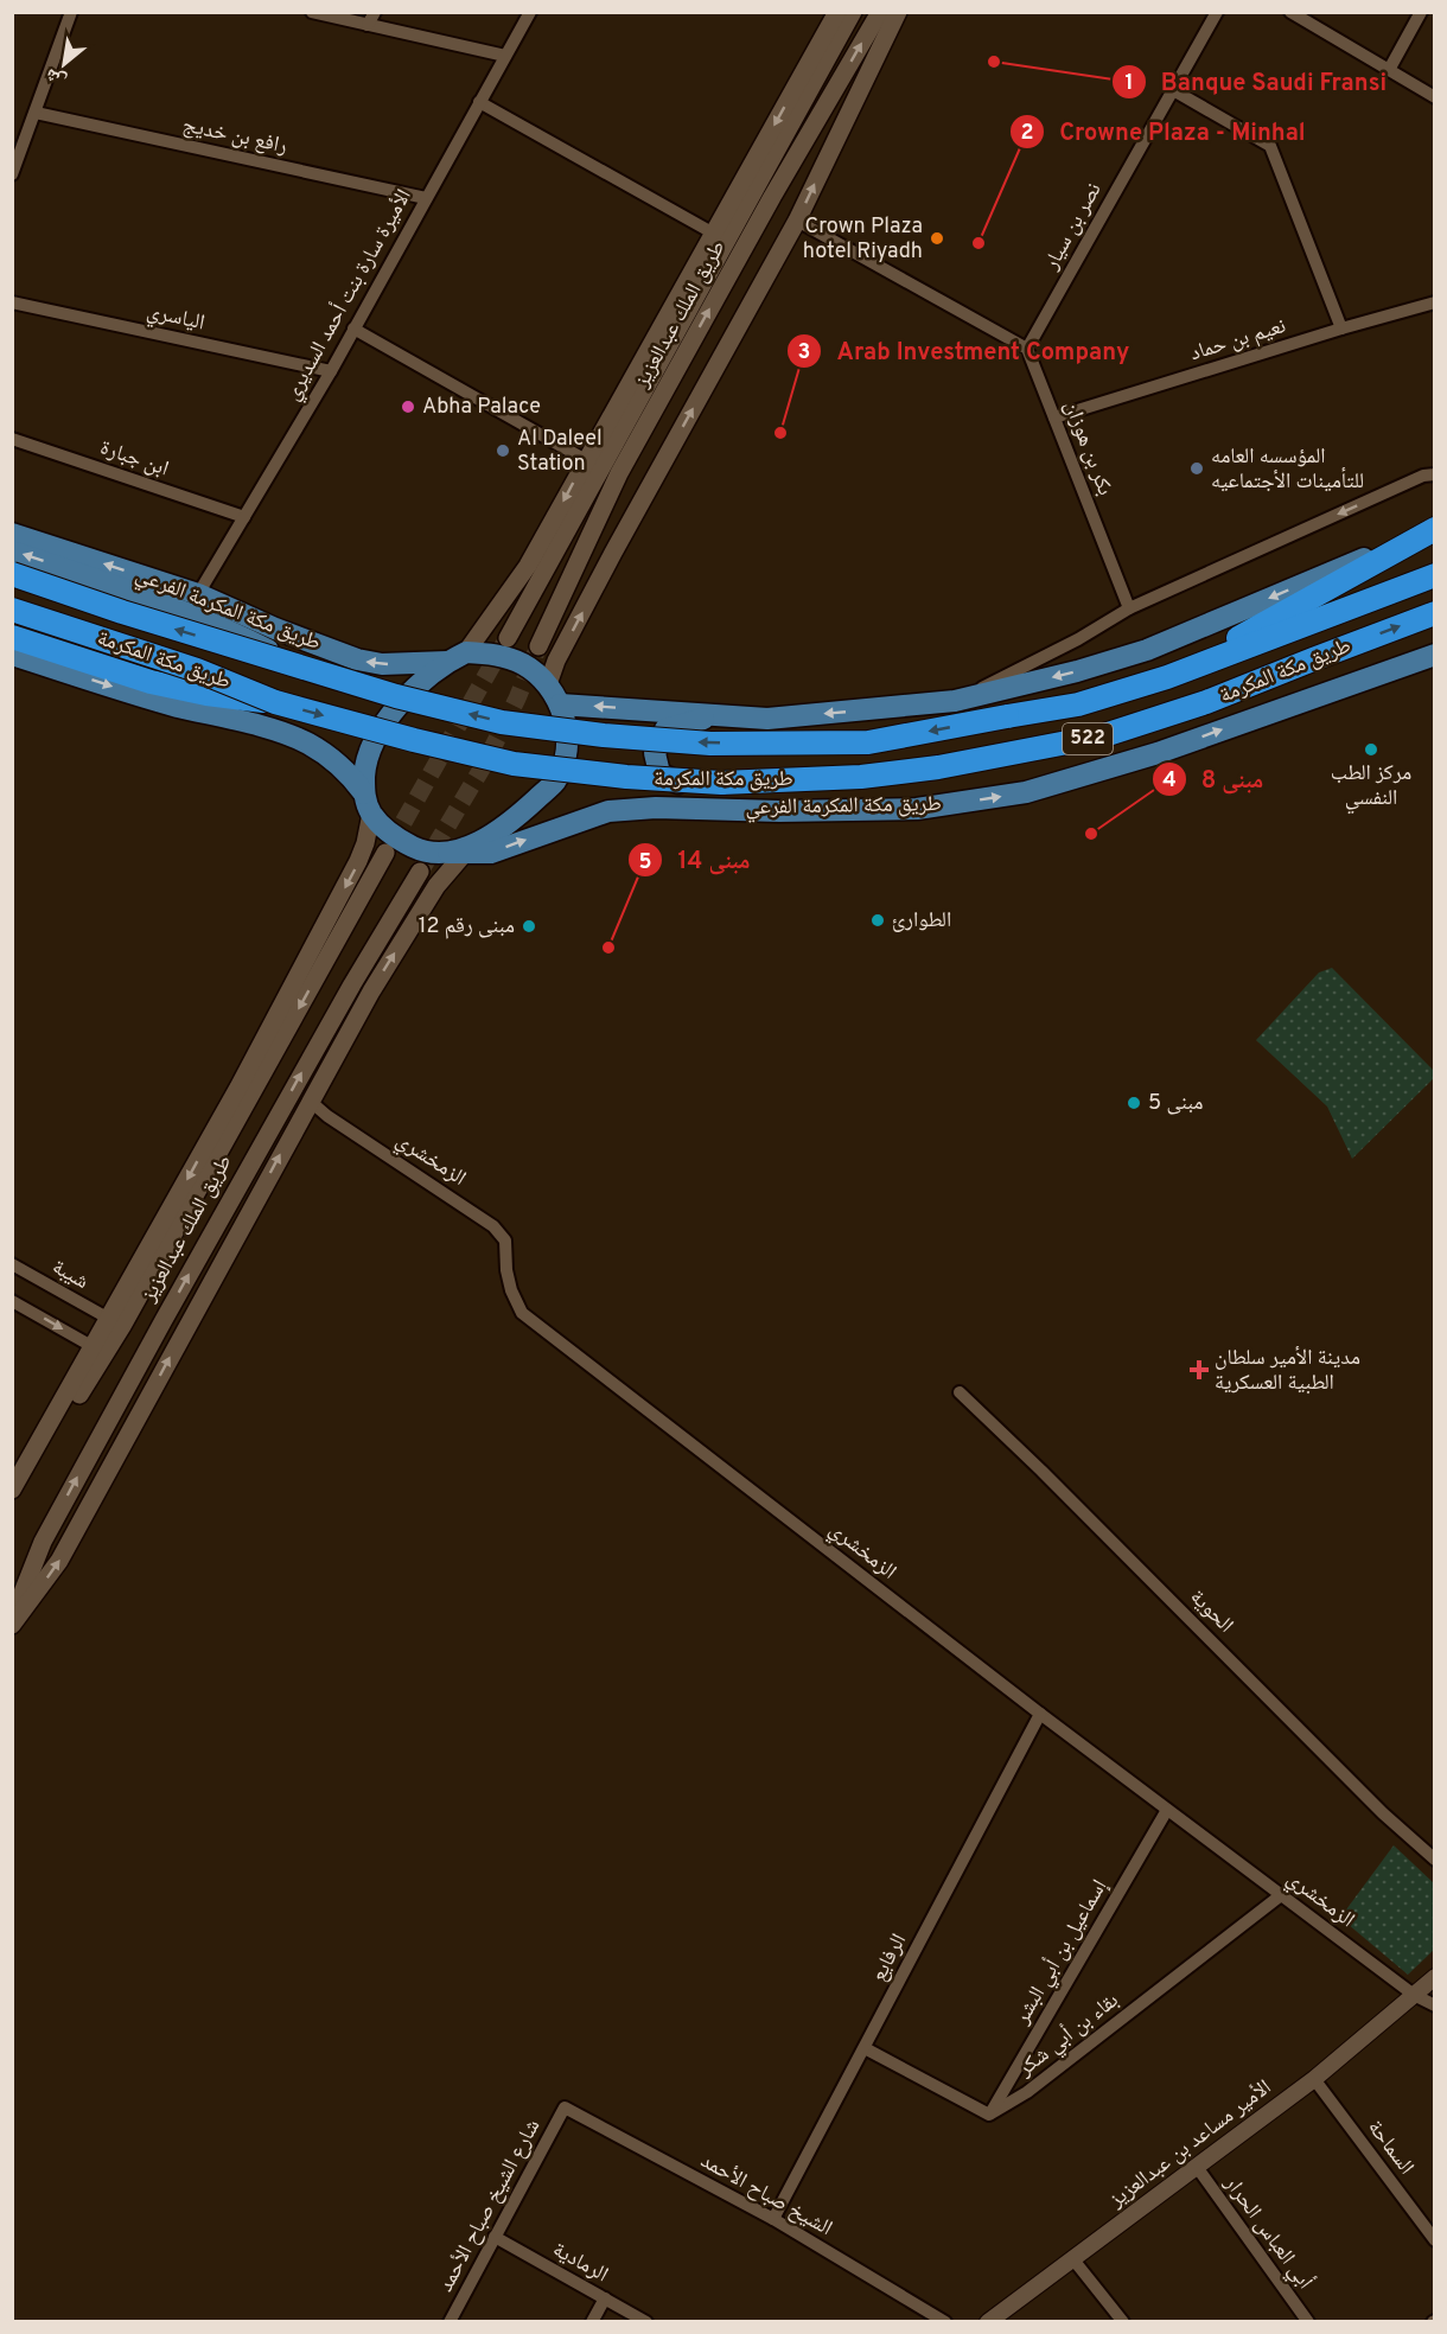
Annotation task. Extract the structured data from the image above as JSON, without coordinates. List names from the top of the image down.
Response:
{
  "streets": {
    "highway": ["طريق مكة المكرمة", "522"],
    "main road": ["طريق الملك عبدالعزيز", "طريق مكة المكرمة الفرعي"],
    "street": [
      "رافع بن خديج",
      "نصر بن سيار",
      "الأميرة سارة بنت أحمد السديري",
      "الياسري",
      "نعيم بن حماد",
      "بكر بن هوزان",
      "ابن جبارة",
      "الزمخشري",
      "شيبة",
      "الحوية",
      "إسماعيل بن أبي البشر",
      "الرفايع",
      "بقاء بن أبي شكر",
      "الأمير مساعد بن عبدالعزيز",
      "السماحة",
      "الشيخ صباح الأحمد",
      "شارع الشيخ صباح الأحمد",
      "أبي العباس الحرار",
      "الرمادية"
    ]
  },
  "crossings": [
    ["رافع بن خديج", "الأميرة سارة بنت أحمد السديري"],
    ["نصر بن سيار", "بكر بن هوزان"],
    ["الأميرة سارة بنت أحمد السديري", "الياسري"],
    ["الأميرة سارة بنت أحمد السديري", "ابن جبارة"],
    ["الأميرة سارة بنت أحمد السديري", "طريق مكة المكرمة الفرعي"],
    ["نعيم بن حماد", "بكر بن هوزان"],
    ["الزمخشري", "إسماعيل بن أبي البشر"],
    ["الزمخشري", "الرفايع"],
    ["الزمخشري", "بقاء بن أبي شكر"],
    ["الزمخشري", "الأمير مساعد بن عبدالعزيز"],
    ["إسماعيل بن أبي البشر", "بقاء بن أبي شكر"],
    ["الرفايع", "الشيخ صباح الأحمد"],
    ["الأمير مساعد بن عبدالعزيز", "السماحة"],
    ["الأمير مساعد بن عبدالعزيز", "أبي العباس الحرار"],
    ["الشيخ صباح الأحمد", "شارع الشيخ صباح الأحمد"],
    ["شارع الشيخ صباح الأحمد", "الرمادية"]
  ],
  "places": {
    "other": [
      "Banque Saudi Fransi",
      "Crown Plaza hotel Riyadh",
      "Crowne Plaza - Minhal",
      "Abha Palace",
      "Arab Investment Company",
      "Al Daleel Station",
      "المؤسسه العامه للتأمينات الأجتماعيه",
      "مركز الطب النفسي",
      "مبنى 8",
      "الطوارئ",
      "مبنى رقم 12",
      "مبنى 14",
      "مبنى 5"
    ],
    "health": ["مدينة الأمير سلطان الطبية العسكرية"]
  },
  "north": "bottom left"
}
